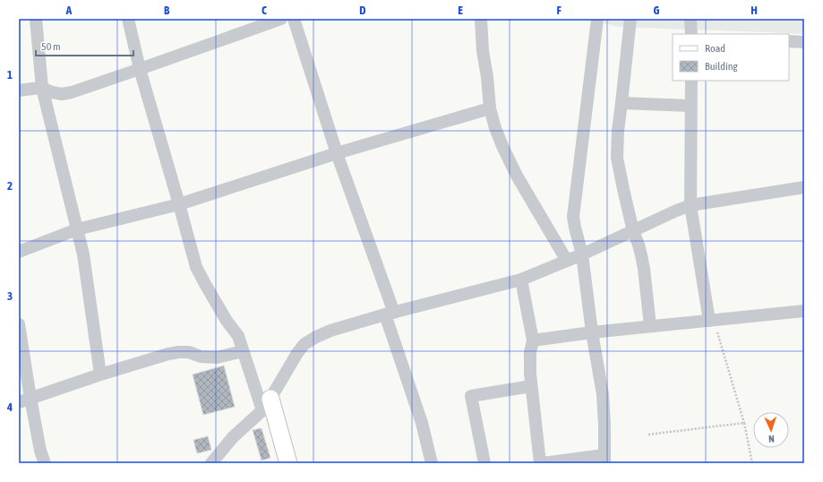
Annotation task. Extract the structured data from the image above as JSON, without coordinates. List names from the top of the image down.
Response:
{
  "legend": ["Road", "Building"],
  "scale_bar": "50 m",
  "north": "bottom",
  "grid": {
    "columns": [
      "A",
      "B",
      "C",
      "D",
      "E",
      "F",
      "G",
      "H"
    ],
    "rows": [
      "1",
      "2",
      "3",
      "4"
    ]
  }
}
